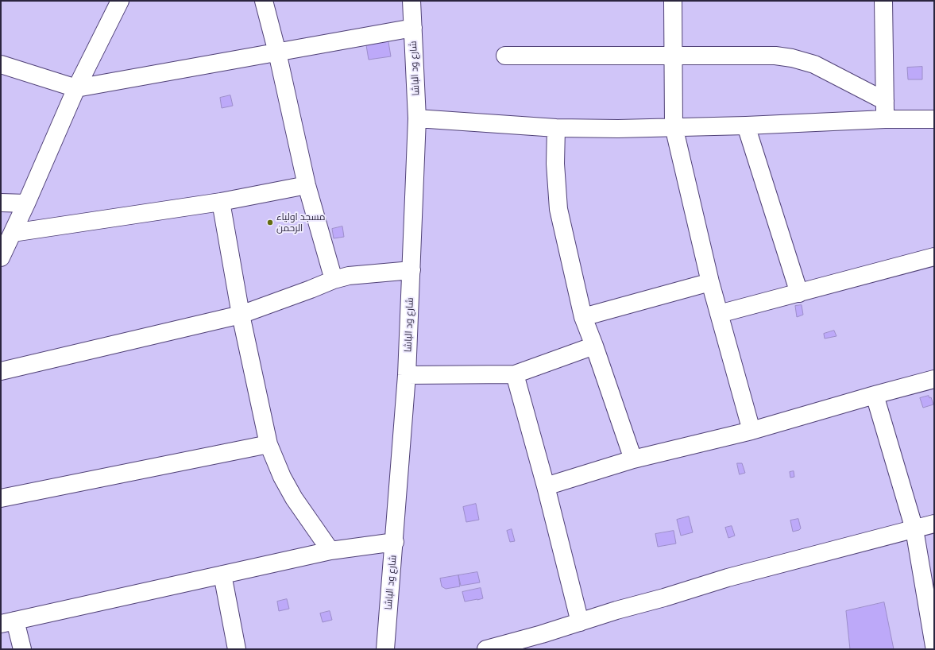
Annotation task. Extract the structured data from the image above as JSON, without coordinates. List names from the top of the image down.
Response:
{
  "streets": {
    "street": ["شارع ود الباشا"]
  },
  "places": ["مسجد اولياء الرحمن"]
}
